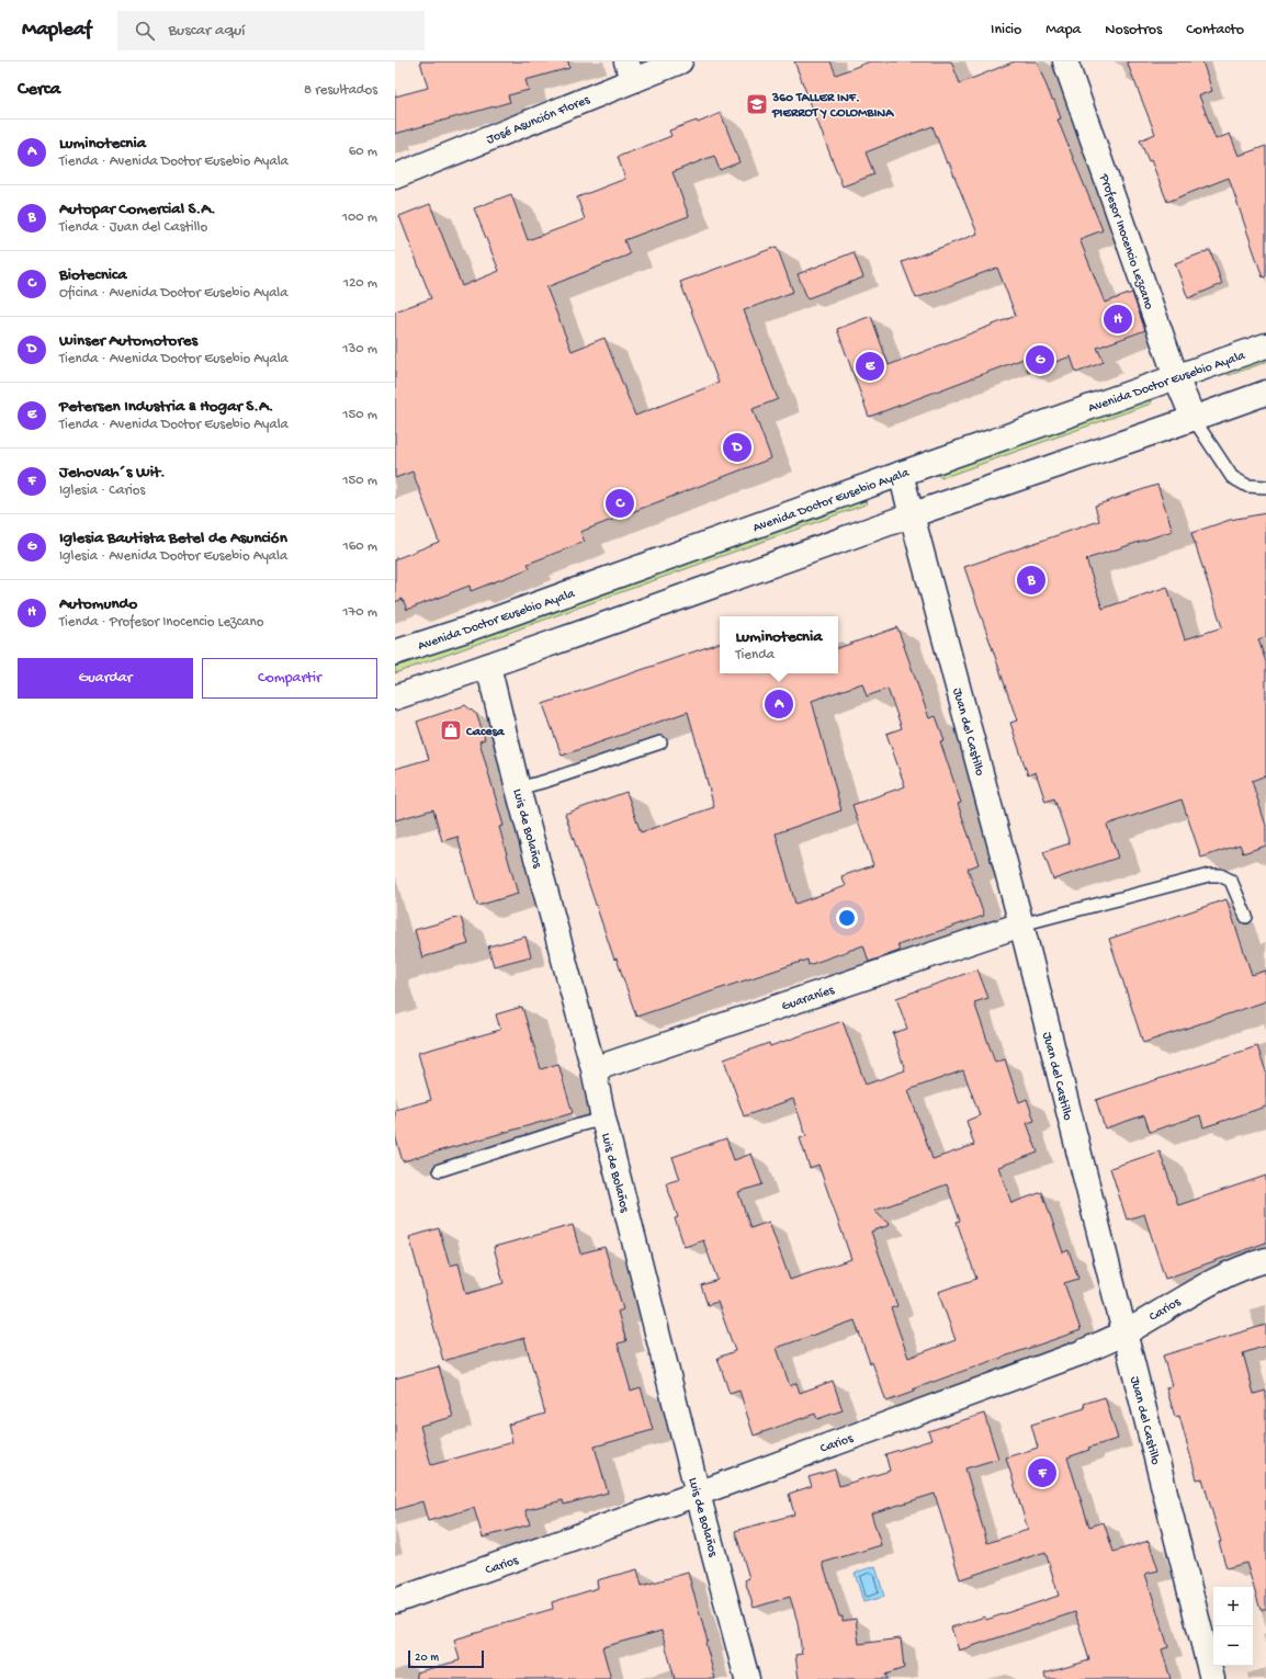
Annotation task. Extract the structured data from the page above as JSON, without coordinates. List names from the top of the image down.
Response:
{
  "streets": {
    "main road": [
      "José Asunción Flores",
      "Profesor Inocencio Lezcano",
      "Avenida Doctor Eusebio Ayala",
      "Juan del Castillo",
      "Luis de Bolaños",
      "Guaraníes",
      "Carios"
    ]
  },
  "crossings": [
    ["Profesor Inocencio Lezcano", "Avenida Doctor Eusebio Ayala"],
    ["Avenida Doctor Eusebio Ayala", "Juan del Castillo"],
    ["Juan del Castillo", "Guaraníes"],
    ["Juan del Castillo", "Carios"],
    ["Luis de Bolaños", "Guaraníes"],
    ["Luis de Bolaños", "Carios"]
  ],
  "places": {
    "school or university": ["360 TALLER INF. PIERROT Y COLOMBINA"],
    "shop": ["Cacesa"]
  },
  "scale_bar": "20 m",
  "page": {
    "header": "Mapleaf",
    "search": "Buscar aquí",
    "nav": [
      "Inicio",
      "Mapa",
      "Nosotros",
      "Contacto"
    ],
    "heading": ["Cerca", "8 resultados"],
    "list": [
      {
        "mark": "A",
        "name": "Luminotecnia",
        "note": "Tienda · Avenida Doctor Eusebio Ayala",
        "value": "60 m"
      },
      {
        "mark": "B",
        "name": "Autopar Comercial S.A.",
        "note": "Tienda · Juan del Castillo",
        "value": "100 m"
      },
      {
        "mark": "C",
        "name": "Biotecnica",
        "note": "Oficina · Avenida Doctor Eusebio Ayala",
        "value": "120 m"
      },
      {
        "mark": "D",
        "name": "Winser Automotores",
        "note": "Tienda · Avenida Doctor Eusebio Ayala",
        "value": "130 m"
      },
      {
        "mark": "E",
        "name": "Petersen Industria & Hogar S.A.",
        "note": "Tienda · Avenida Doctor Eusebio Ayala",
        "value": "150 m"
      },
      {
        "mark": "F",
        "name": "Jehovah´s Wit.",
        "note": "Iglesia · Carios",
        "value": "150 m"
      },
      {
        "mark": "G",
        "name": "Iglesia Bautista Betel de Asunción",
        "note": "Iglesia · Avenida Doctor Eusebio Ayala",
        "value": "160 m"
      },
      {
        "mark": "H",
        "name": "Automundo",
        "note": "Tienda · Profesor Inocencio Lezcano",
        "value": "170 m"
      }
    ],
    "pins": [
      "H",
      "G",
      "E",
      "D",
      "C",
      "B",
      "A",
      "F"
    ],
    "popup": ["Luminotecnia", "Tienda"],
    "buttons": ["Guardar", "Compartir"],
    "map_buttons": ["+", "−"],
    "scale": "20 m"
  }
}
